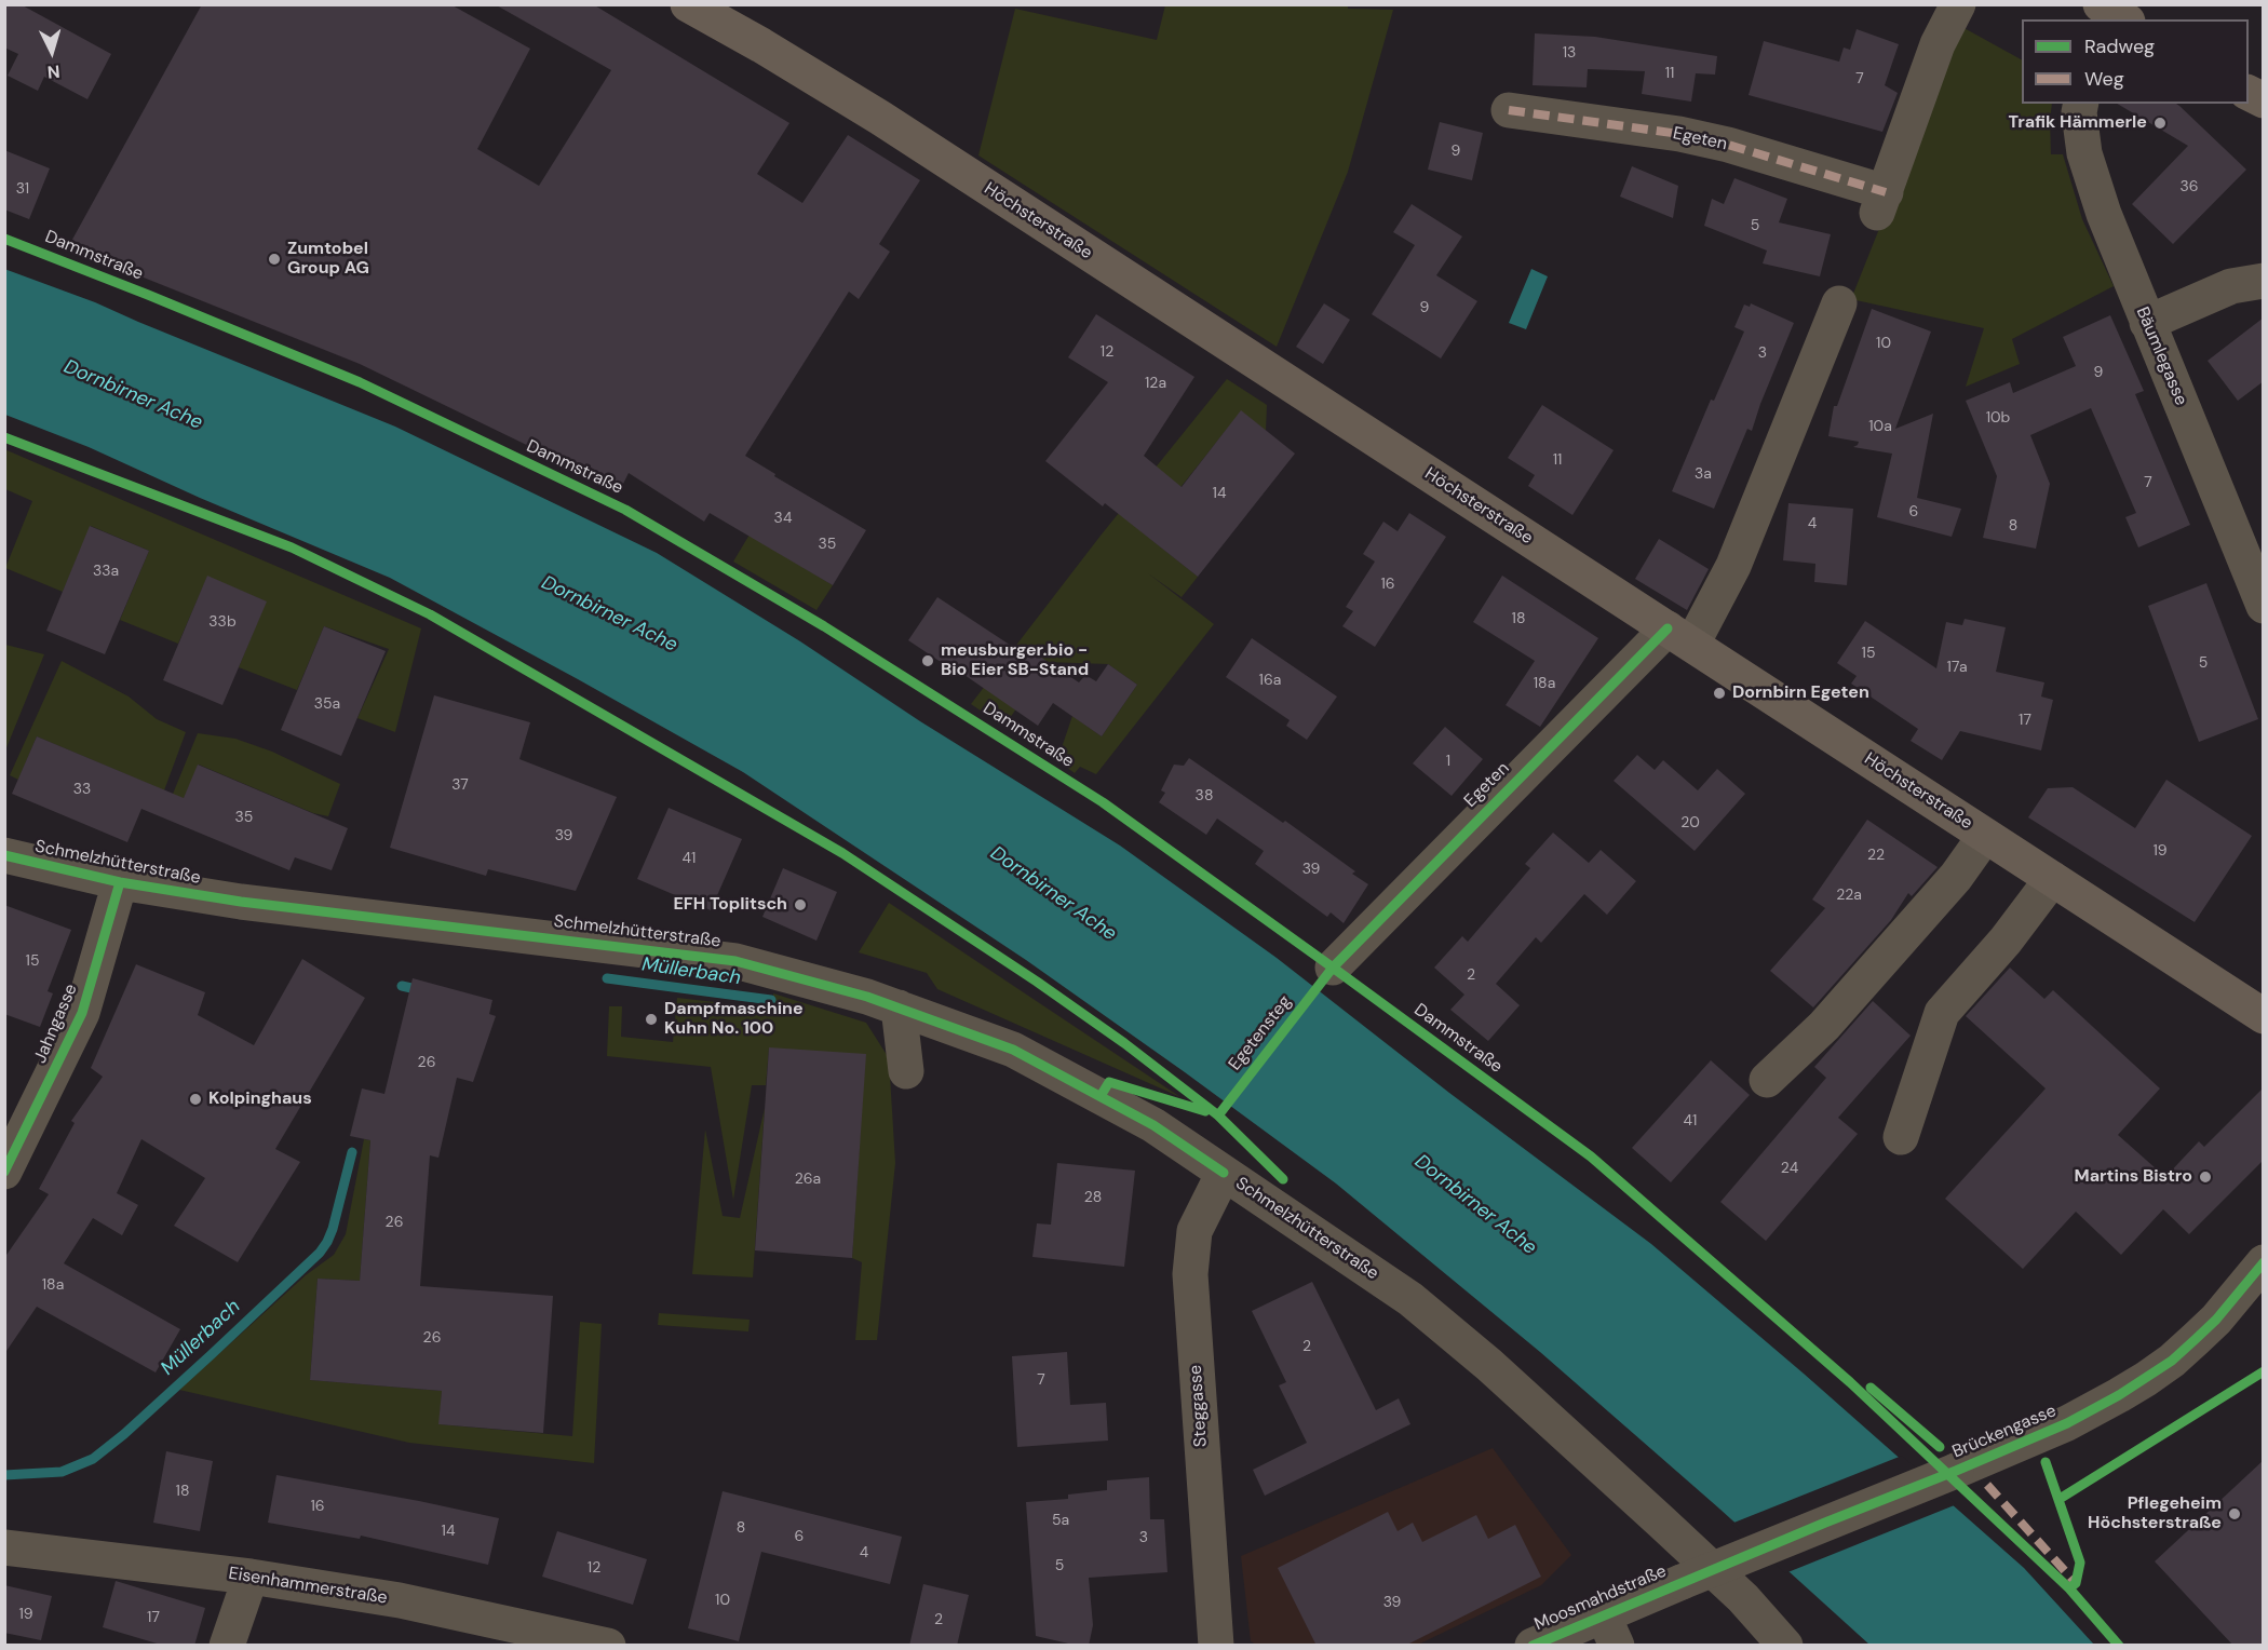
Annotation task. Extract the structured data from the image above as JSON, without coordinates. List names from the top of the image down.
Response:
{
  "streets": {
    "main road": ["Höchsterstraße"],
    "street": [
      "Egeten",
      "Bäumlegasse",
      "Schmelzhütterstraße",
      "Jahngasse",
      "Steggasse",
      "Brückengasse",
      "Eisenhammerstraße",
      "Moosmahdstraße"
    ],
    "cycle path": ["Dammstraße", "Egetensteg"]
  },
  "crossings": [
    ["Egeten", "Höchsterstraße"],
    ["Schmelzhütterstraße", "Jahngasse"],
    ["Schmelzhütterstraße", "Steggasse"],
    ["Brückengasse", "Moosmahdstraße"]
  ],
  "water": ["Dornbirner Ache", "Müllerbach"],
  "places": [
    "Trafik Hämmerle",
    "Zumtobel Group AG",
    "meusburger.bio - Bio Eier SB-Stand",
    "Dornbirn Egeten",
    "EFH Toplitsch",
    "Dampfmaschine Kuhn No. 100",
    "Kolpinghaus",
    "Martins Bistro",
    "Pflegeheim Höchsterstraße"
  ],
  "house_numbers": [
    "13",
    "11",
    "7",
    "9",
    "36",
    "31",
    "5",
    "9",
    "10",
    "12",
    "3",
    "9",
    "12a",
    "10b",
    "10a",
    "11",
    "3a",
    "7",
    "14",
    "6",
    "34",
    "4",
    "8",
    "35",
    "33a",
    "16",
    "18",
    "33b",
    "15",
    "5",
    "17a",
    "16a",
    "18a",
    "35a",
    "17",
    "1",
    "37",
    "33",
    "38",
    "35",
    "20",
    "39",
    "19",
    "22",
    "41",
    "39",
    "22a",
    "15",
    "2",
    "26",
    "41",
    "24",
    "26a",
    "28",
    "26",
    "18a",
    "26",
    "2",
    "7",
    "18",
    "16",
    "5a",
    "8",
    "14",
    "6",
    "3",
    "4",
    "5",
    "12",
    "10",
    "39",
    "19",
    "17",
    "2"
  ],
  "legend": ["Radweg", "Weg"],
  "north": "bottom"
}
